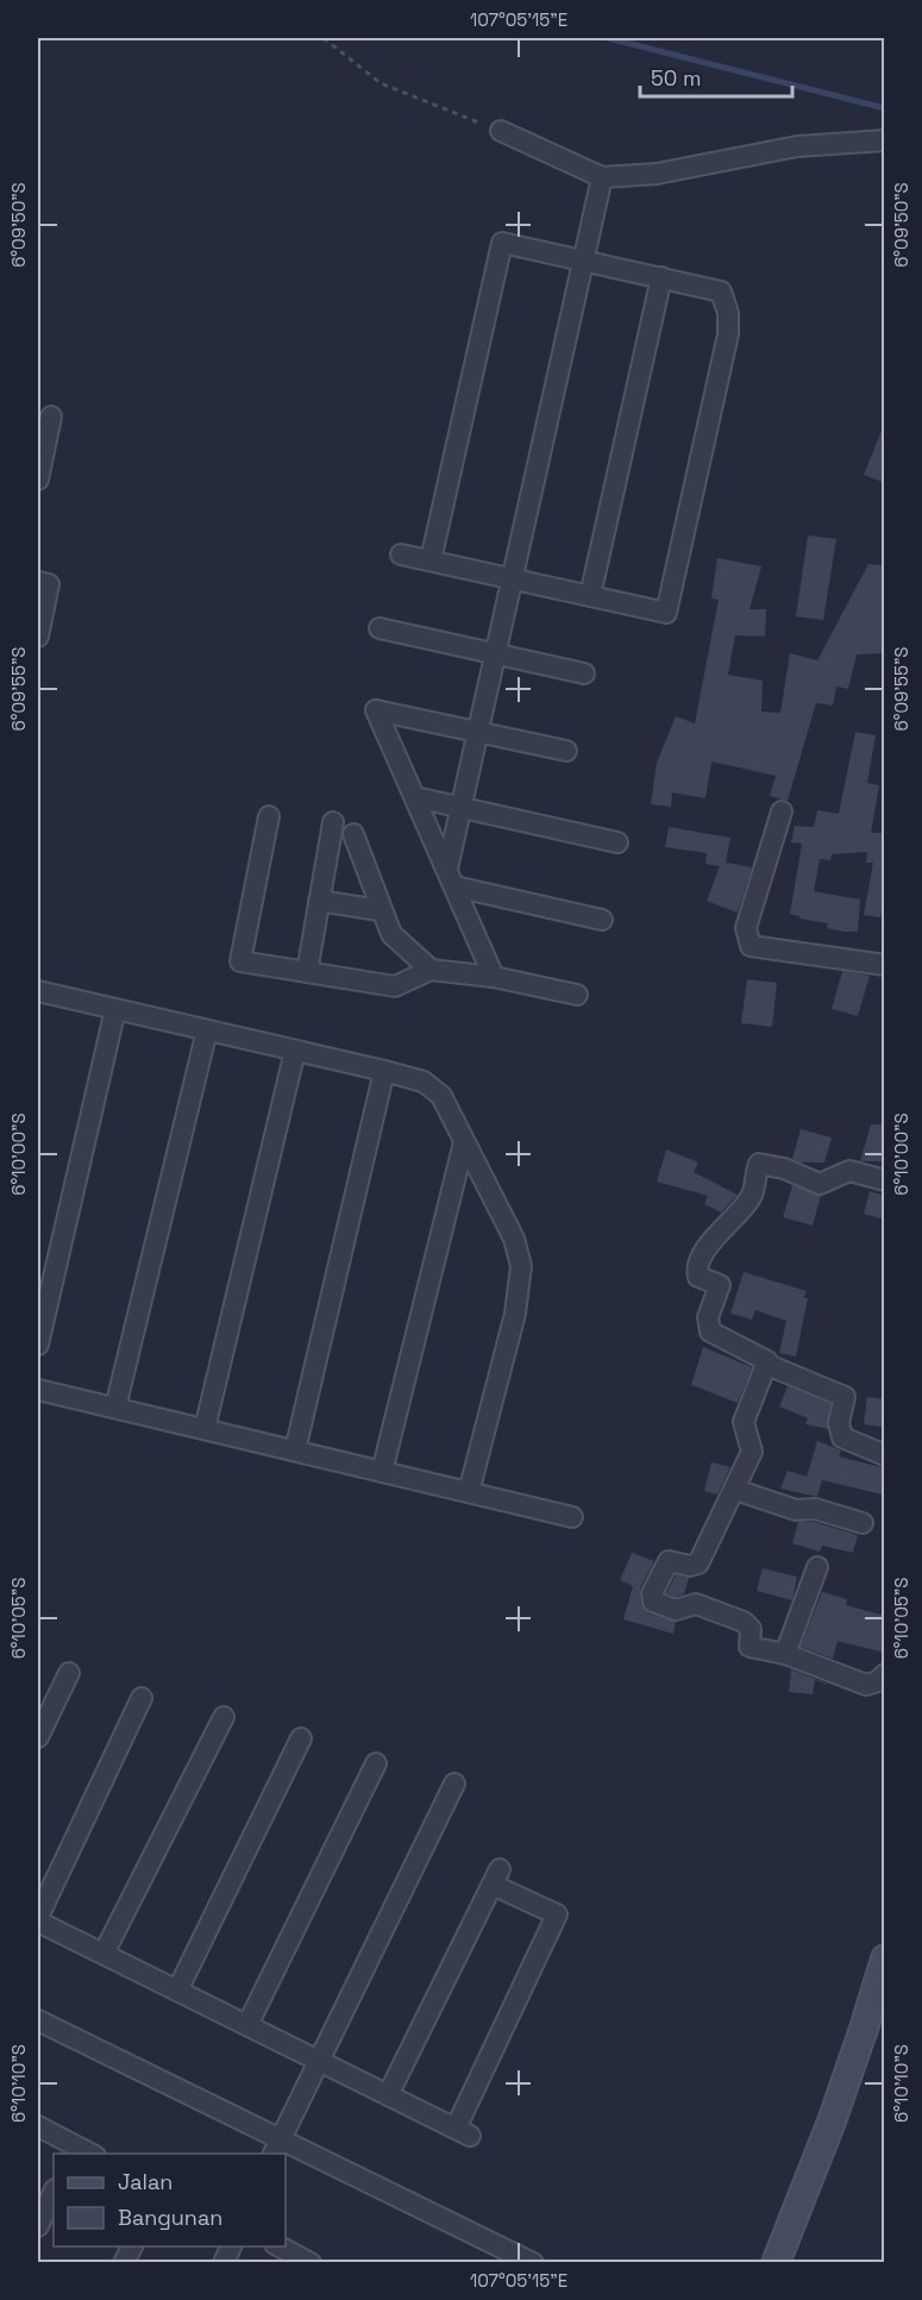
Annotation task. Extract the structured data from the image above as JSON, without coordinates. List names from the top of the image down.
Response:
{
  "legend": ["Jalan", "Bangunan"],
  "scale_bar": "50 m",
  "coordinates": [
    "107°05'15\"E",
    "6°09'50\"S",
    "6°09'55\"S",
    "6°10'00\"S",
    "6°10'05\"S",
    "6°10'10\"S"
  ]
}
